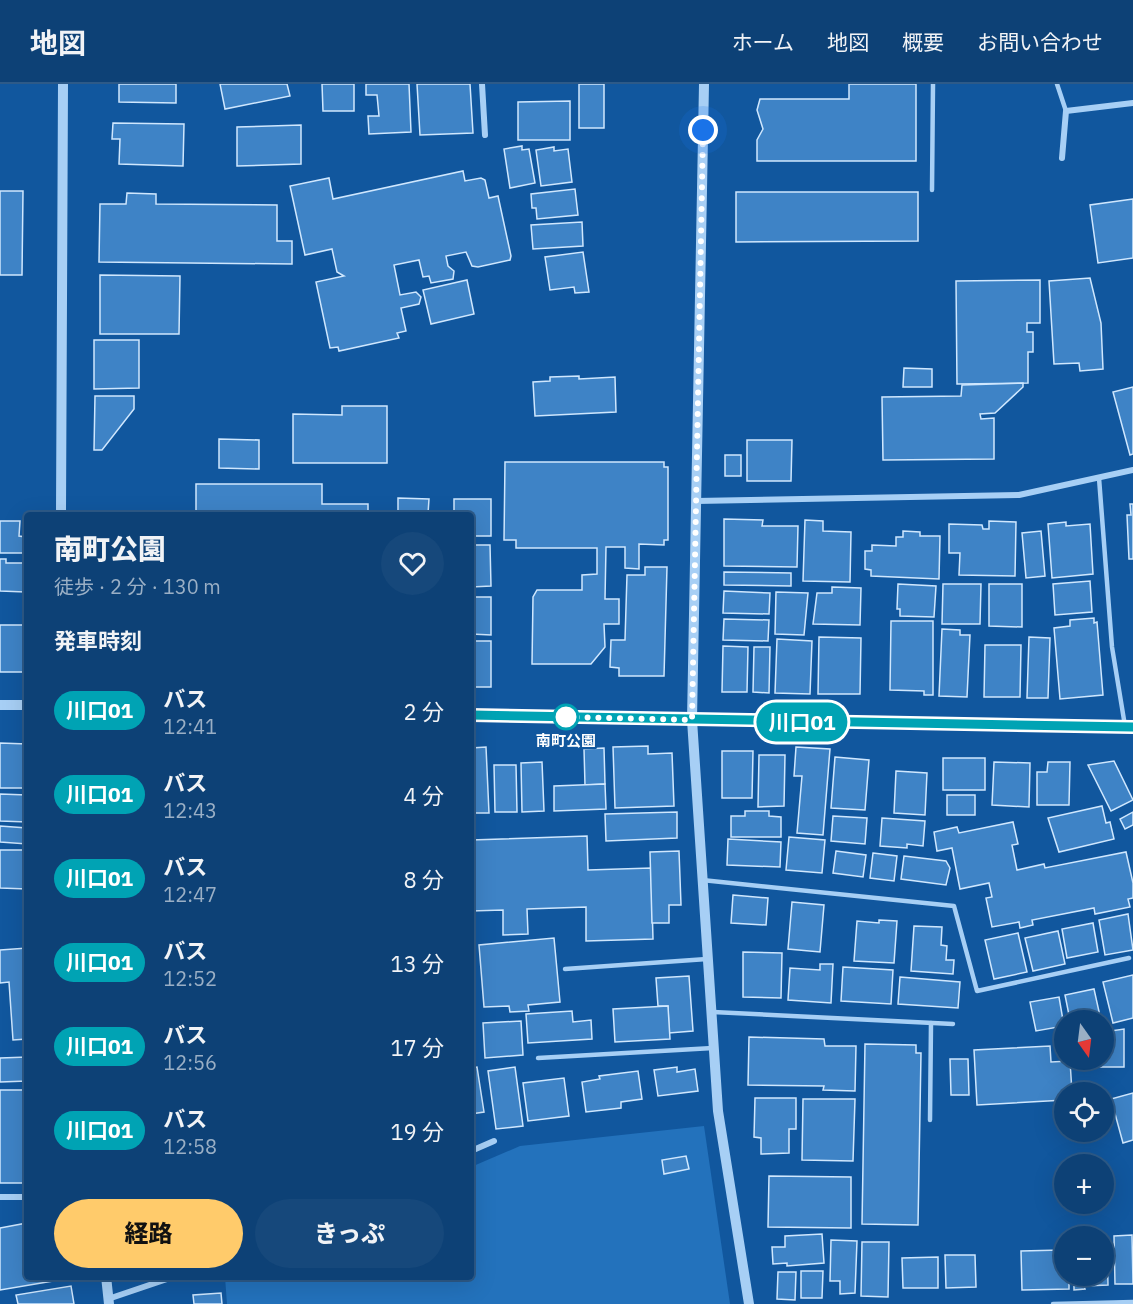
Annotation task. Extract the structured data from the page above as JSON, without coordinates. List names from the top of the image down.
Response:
{
  "places": ["南町公園"],
  "lines": ["bus line 川口01"],
  "north": "bottom",
  "page": {
    "header": "地図",
    "nav": [
      "ホーム",
      "地図",
      "概要",
      "お問い合わせ"
    ],
    "on_map": "川口01",
    "heading": [
      ["南町公園", "徒歩 · 2 分 · 130 m"],
      "発車時刻"
    ],
    "list": [
      {
        "mark": "川口01",
        "name": "バス",
        "note": "12:41",
        "value": "2 分"
      },
      {
        "mark": "川口01",
        "name": "バス",
        "note": "12:43",
        "value": "4 分"
      },
      {
        "mark": "川口01",
        "name": "バス",
        "note": "12:47",
        "value": "8 分"
      },
      {
        "mark": "川口01",
        "name": "バス",
        "note": "12:52",
        "value": "13 分"
      },
      {
        "mark": "川口01",
        "name": "バス",
        "note": "12:56",
        "value": "17 分"
      },
      {
        "mark": "川口01",
        "name": "バス",
        "note": "12:58",
        "value": "19 分"
      }
    ],
    "map_buttons": ["+", "−"],
    "buttons": ["経路", "きっぷ"]
  }
}
